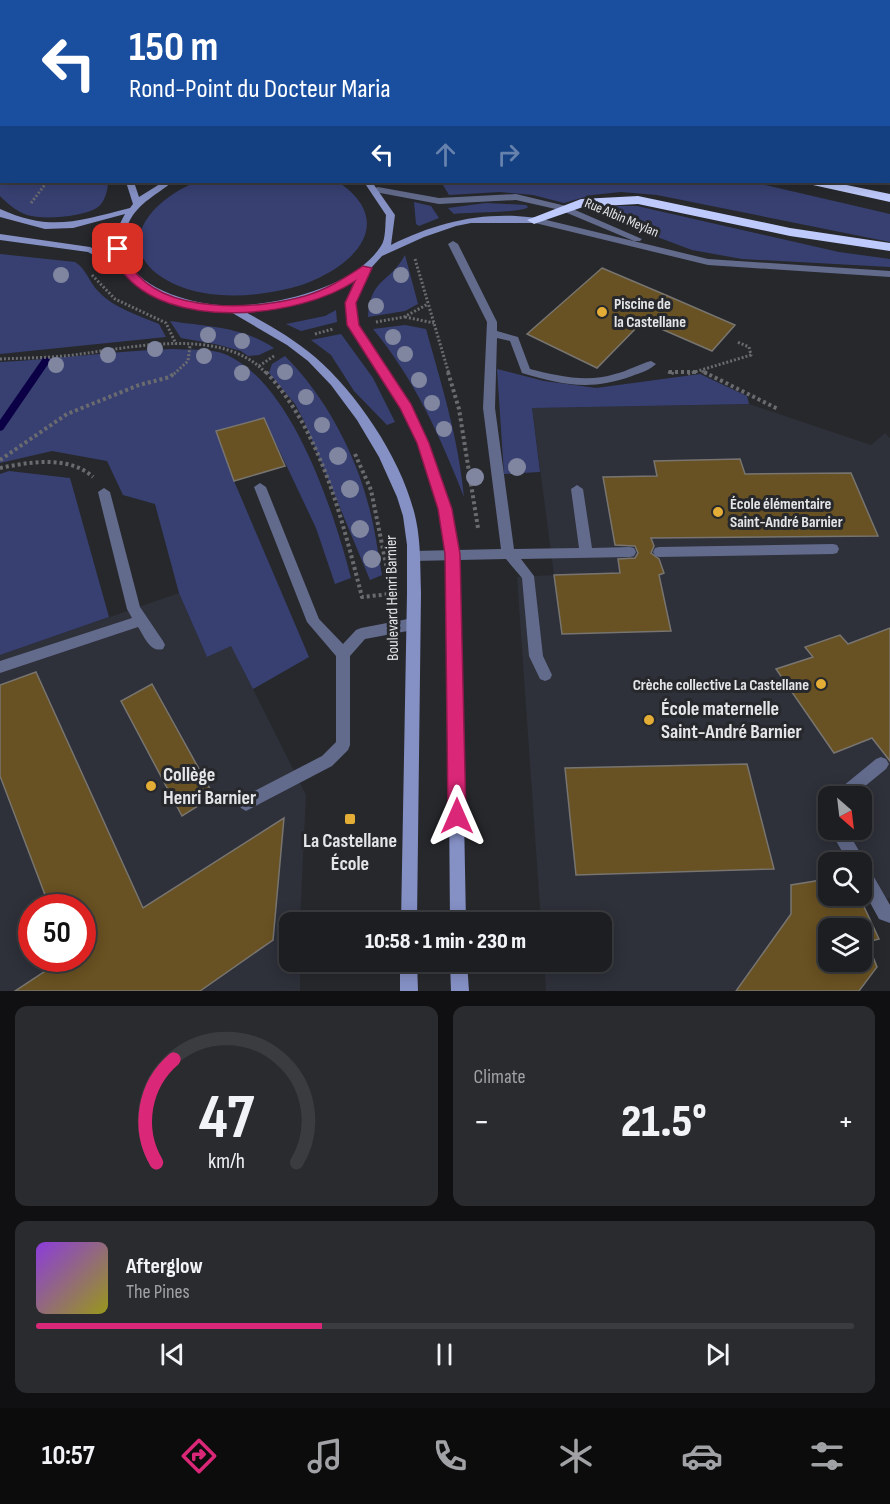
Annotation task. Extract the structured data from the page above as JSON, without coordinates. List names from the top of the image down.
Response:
{
  "streets": {
    "main road": ["Rue Albin Meylan", "Boulevard Henri Barnier"]
  },
  "places": {
    "other": [
      "Piscine de la Castellane",
      "École élémentaire Saint-André Barnier",
      "Crèche collective La Castellane",
      "École maternelle Saint-André Barnier",
      "Collège Henri Barnier"
    ],
    "transit": ["La Castellane École"]
  },
  "north": "bottom right",
  "page": {
    "turn": ["150 m", "Rond-Point du Docteur Maria"],
    "limit": "50",
    "trip": "10:58 · 1 min · 230 m",
    "tile": "Climate",
    "heat": ["−", "21.5°", "+"],
    "song": ["Afterglow", "The Pines"],
    "tabs": "10:57",
    "gauge": ["47", "km/h"]
  }
}
